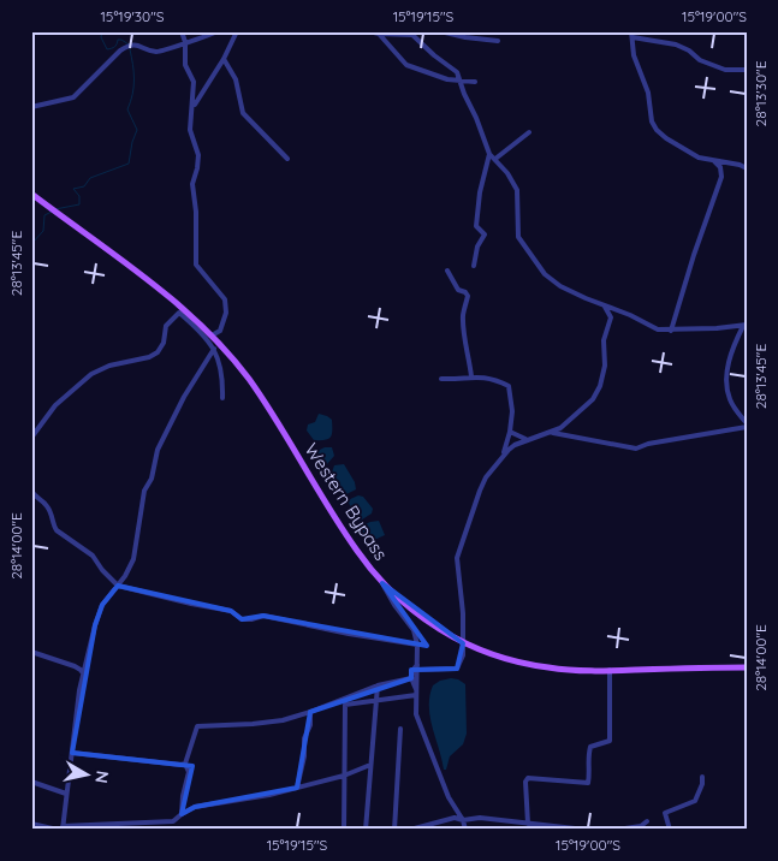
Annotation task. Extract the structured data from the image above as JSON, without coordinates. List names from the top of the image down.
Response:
{
  "streets": {
    "main road": ["Western Bypass"]
  },
  "north": "right",
  "coordinates": [
    "15°19'30\"S",
    "15°19'15\"S",
    "15°19'00\"S",
    "28°13'30\"E",
    "28°13'45\"E",
    "28°14'00\"E"
  ]
}
